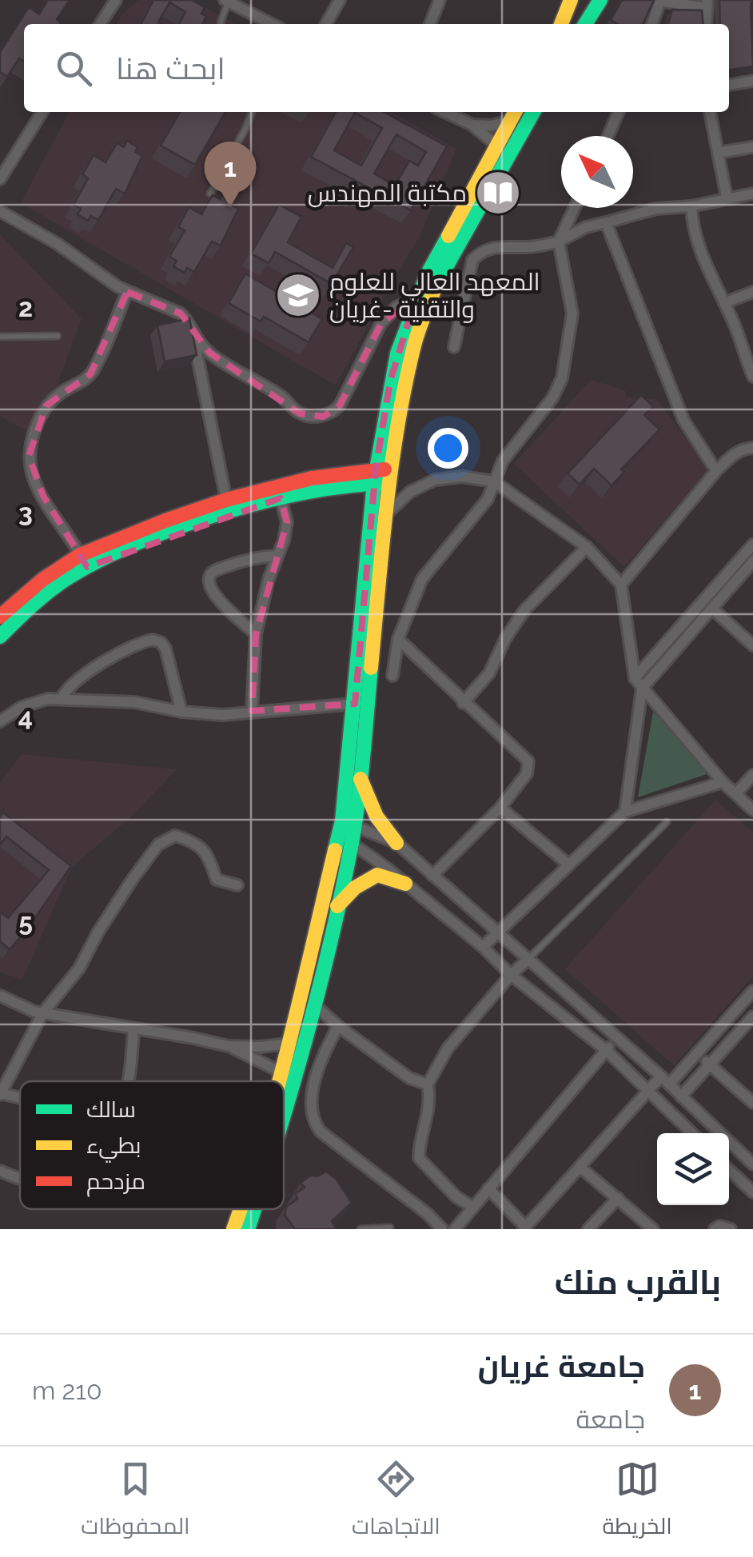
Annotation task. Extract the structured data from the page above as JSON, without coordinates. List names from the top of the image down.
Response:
{
  "places": {
    "library": ["مكتبة المهندس"],
    "school or university": ["المعهد العالي للعلوم والتقنية -غريان"]
  },
  "legend": ["سالك", "بطيء", "مزدحم"],
  "north": "top left",
  "page": {
    "search": "ابحث هنا",
    "pins": "1",
    "heading": "بالقرب منك",
    "list": [
      {
        "mark": "1",
        "name": "جامعة غريان",
        "note": "جامعة",
        "value": "210 m"
      }
    ],
    "nav": ["الخريطة", "الاتجاهات", "المحفوظات"]
  },
  "grid": {
    "rows": [
      "2",
      "3",
      "4",
      "5"
    ]
  }
}
